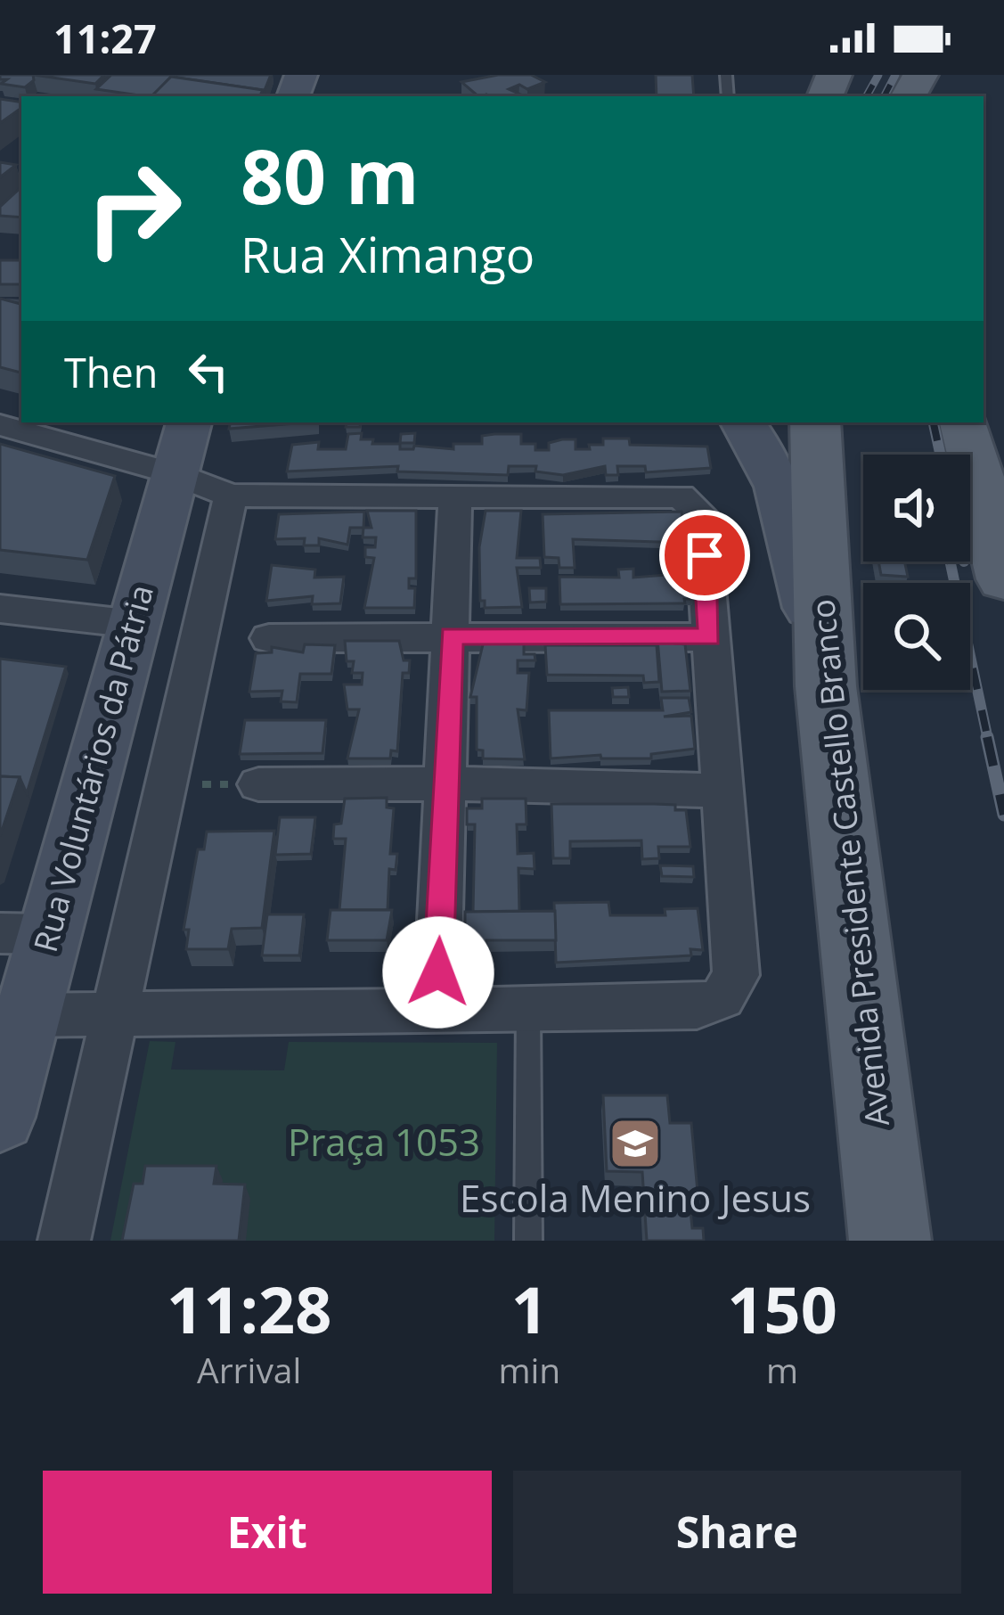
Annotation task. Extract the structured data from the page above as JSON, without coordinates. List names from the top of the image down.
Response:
{
  "streets": {
    "main road": ["Rua Voluntários da Pátria", "Avenida Presidente Castello Branco"]
  },
  "parks": ["Praça 1053"],
  "places": {
    "school or university": ["Escola Menino Jesus"]
  },
  "page": {
    "status": "11:27",
    "turn": ["80 m", "Rua Ximango"],
    "then": "Then",
    "eta": [
      "11:28",
      "Arrival",
      "1",
      "min",
      "150",
      "m"
    ],
    "buttons": ["Exit", "Share"]
  }
}
